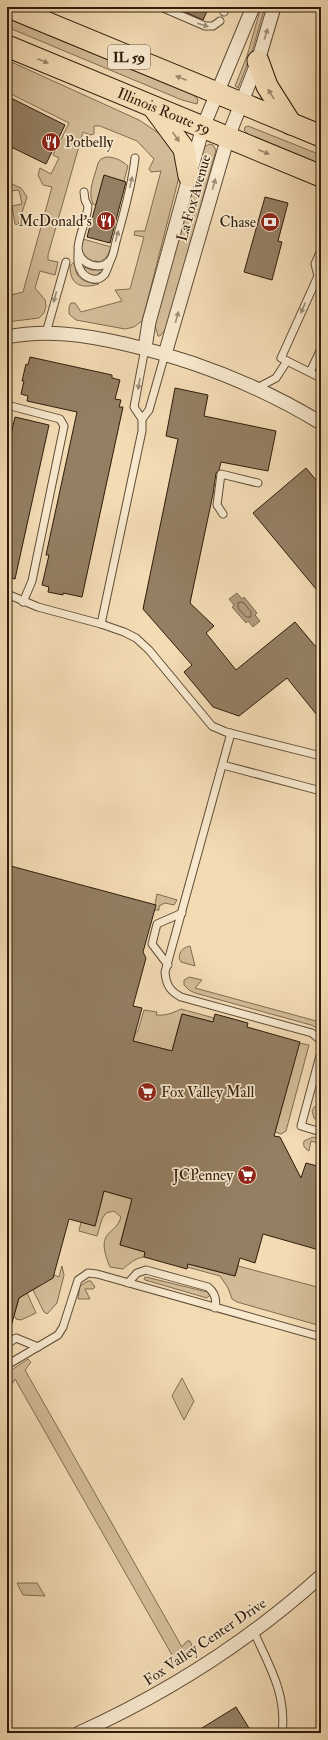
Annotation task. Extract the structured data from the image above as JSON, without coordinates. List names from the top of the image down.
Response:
{
  "streets": {
    "main road": ["IL 59", "Illinois Route 59"],
    "street": ["La Fox Avenue", "Fox Valley Center Drive"]
  },
  "crossings": [
    ["IL 59", "La Fox Avenue"],
    ["Illinois Route 59", "La Fox Avenue"]
  ],
  "places": {
    "restaurant": ["Potbelly", "McDonald's"],
    "bank": ["Chase"],
    "supermarket": ["Fox Valley Mall", "JCPenney"]
  }
}
